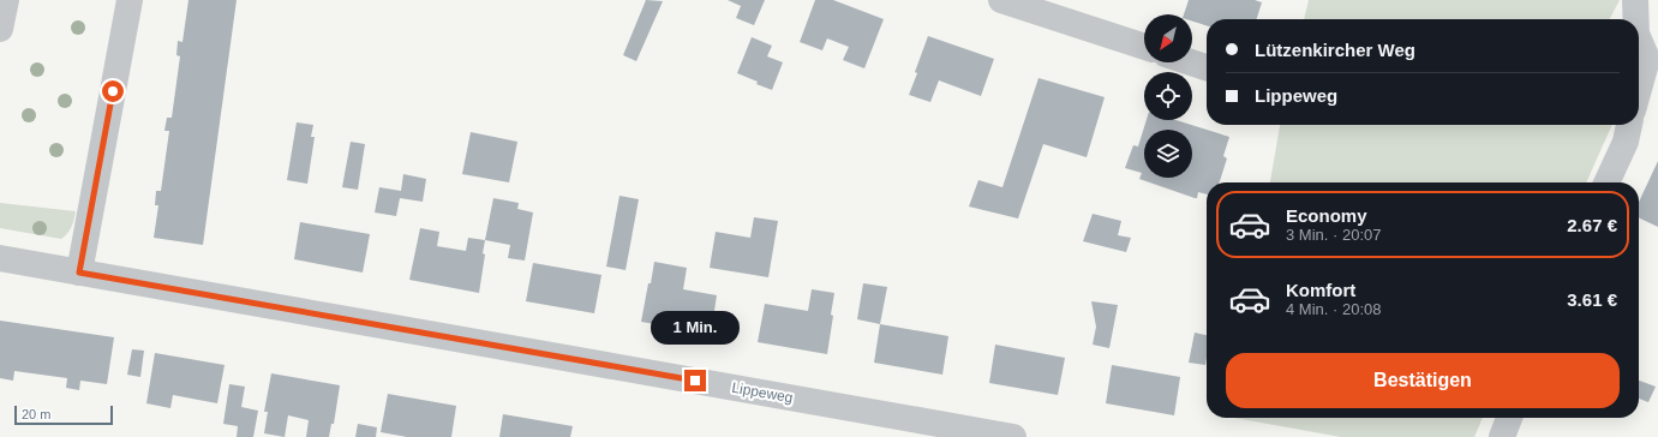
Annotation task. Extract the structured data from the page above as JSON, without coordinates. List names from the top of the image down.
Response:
{
  "streets": {
    "street": ["Lippeweg"]
  },
  "scale_bar": "20 m",
  "north": "bottom left",
  "page": {
    "banner": ["Lützenkircher Weg", "Lippeweg"],
    "list": [
      {
        "name": "Economy",
        "note": "3 Min. · 20:07",
        "value": "2.67 €"
      },
      {
        "name": "Komfort",
        "note": "4 Min. · 20:08",
        "value": "3.61 €"
      }
    ],
    "bubble": "1 Min.",
    "buttons": "Bestätigen",
    "scale": "20 m"
  }
}
